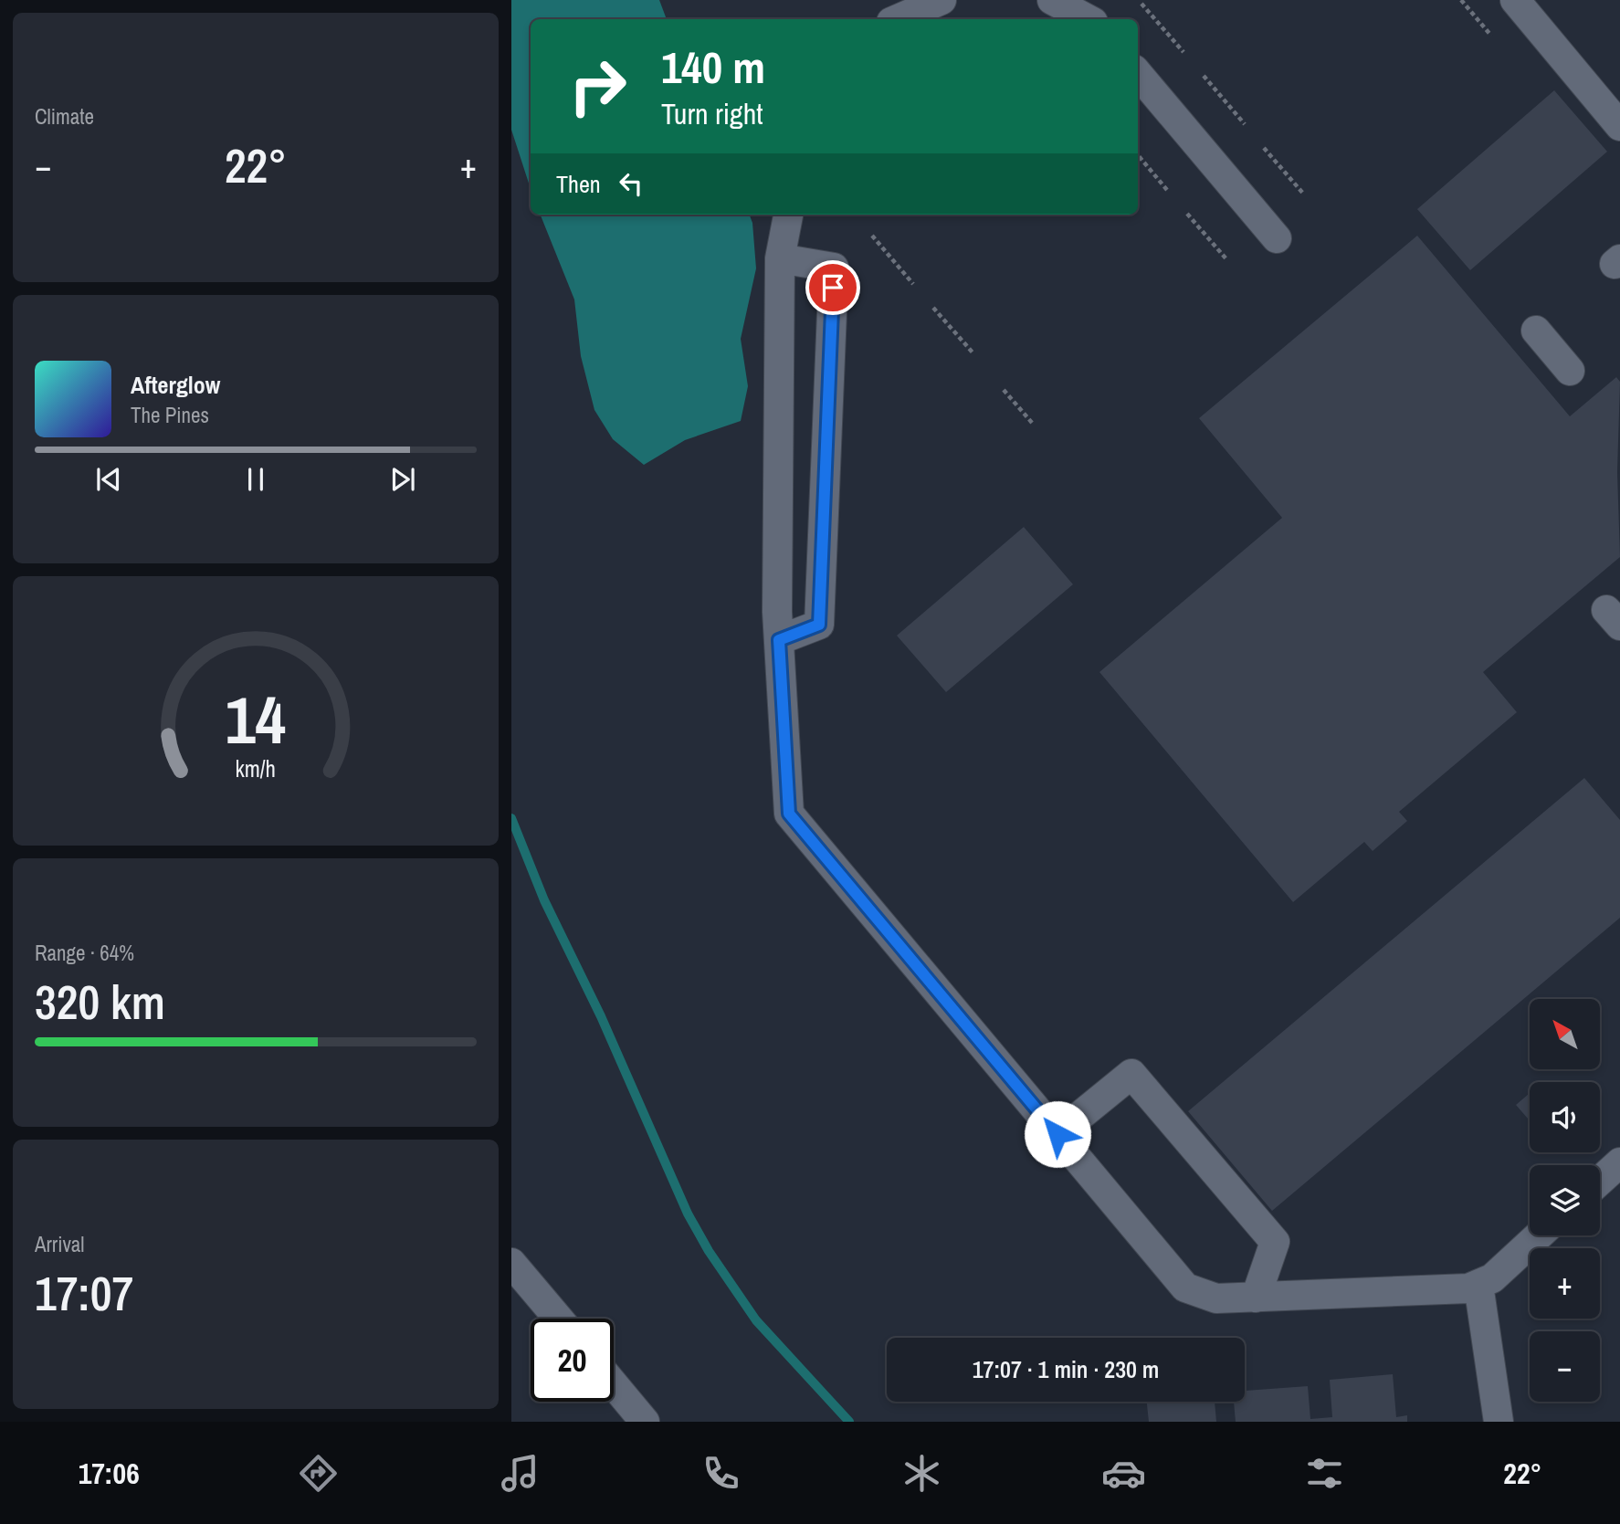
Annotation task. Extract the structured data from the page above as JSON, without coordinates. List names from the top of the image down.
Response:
{
  "north": "top left",
  "page": {
    "tile": [
      "Climate",
      ["Range · 64%", "320 km"],
      ["Arrival", "17:07"]
    ],
    "turn": ["140 m", "Turn right"],
    "heat": ["−", "22°", "+"],
    "then": "Then",
    "song": ["Afterglow", "The Pines"],
    "map_buttons": ["+", "−"],
    "limit": "20",
    "trip": "17:07 · 1 min · 230 m",
    "tabs": ["17:06", "22°"],
    "gauge": ["14", "km/h"]
  }
}
